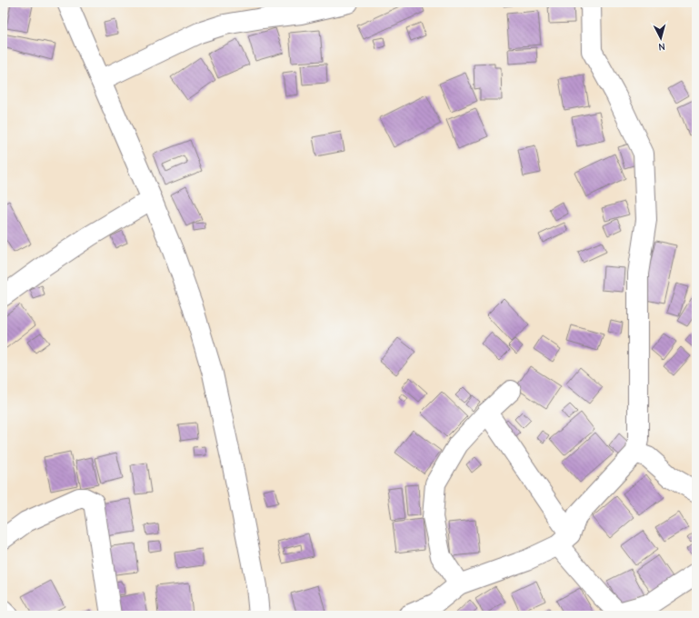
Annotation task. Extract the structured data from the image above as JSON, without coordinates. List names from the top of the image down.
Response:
{
  "north": "bottom"
}
